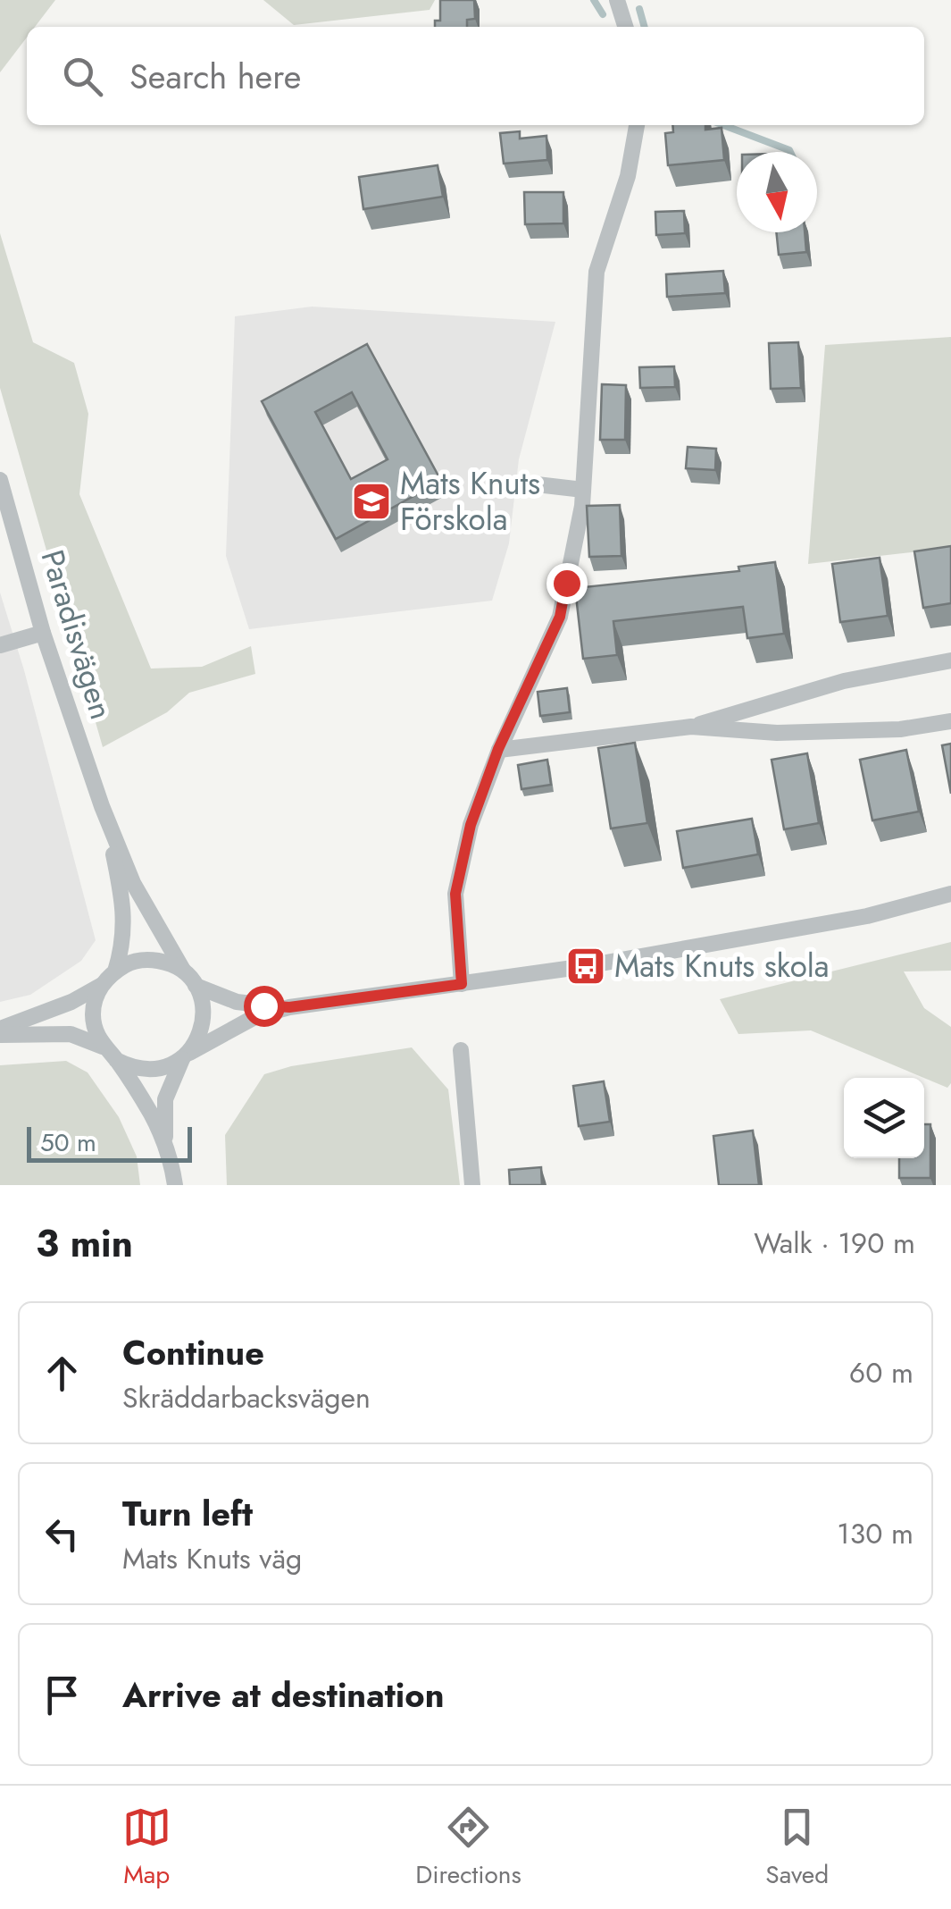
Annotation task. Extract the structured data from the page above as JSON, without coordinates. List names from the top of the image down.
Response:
{
  "streets": {
    "street": ["Paradisvägen"]
  },
  "places": {
    "school or university": ["Mats Knuts Förskola"],
    "bus stop": ["Mats Knuts skola"]
  },
  "scale_bar": "50 m",
  "north": "bottom",
  "page": {
    "search": "Search here",
    "scale": "50 m",
    "heading": ["3 min", "Walk · 190 m"],
    "list": [
      ["Continue", "Skräddarbacksvägen", "60 m"],
      ["Turn left", "Mats Knuts väg", "130 m"],
      "Arrive at destination"
    ],
    "nav": ["Map", "Directions", "Saved"]
  }
}
